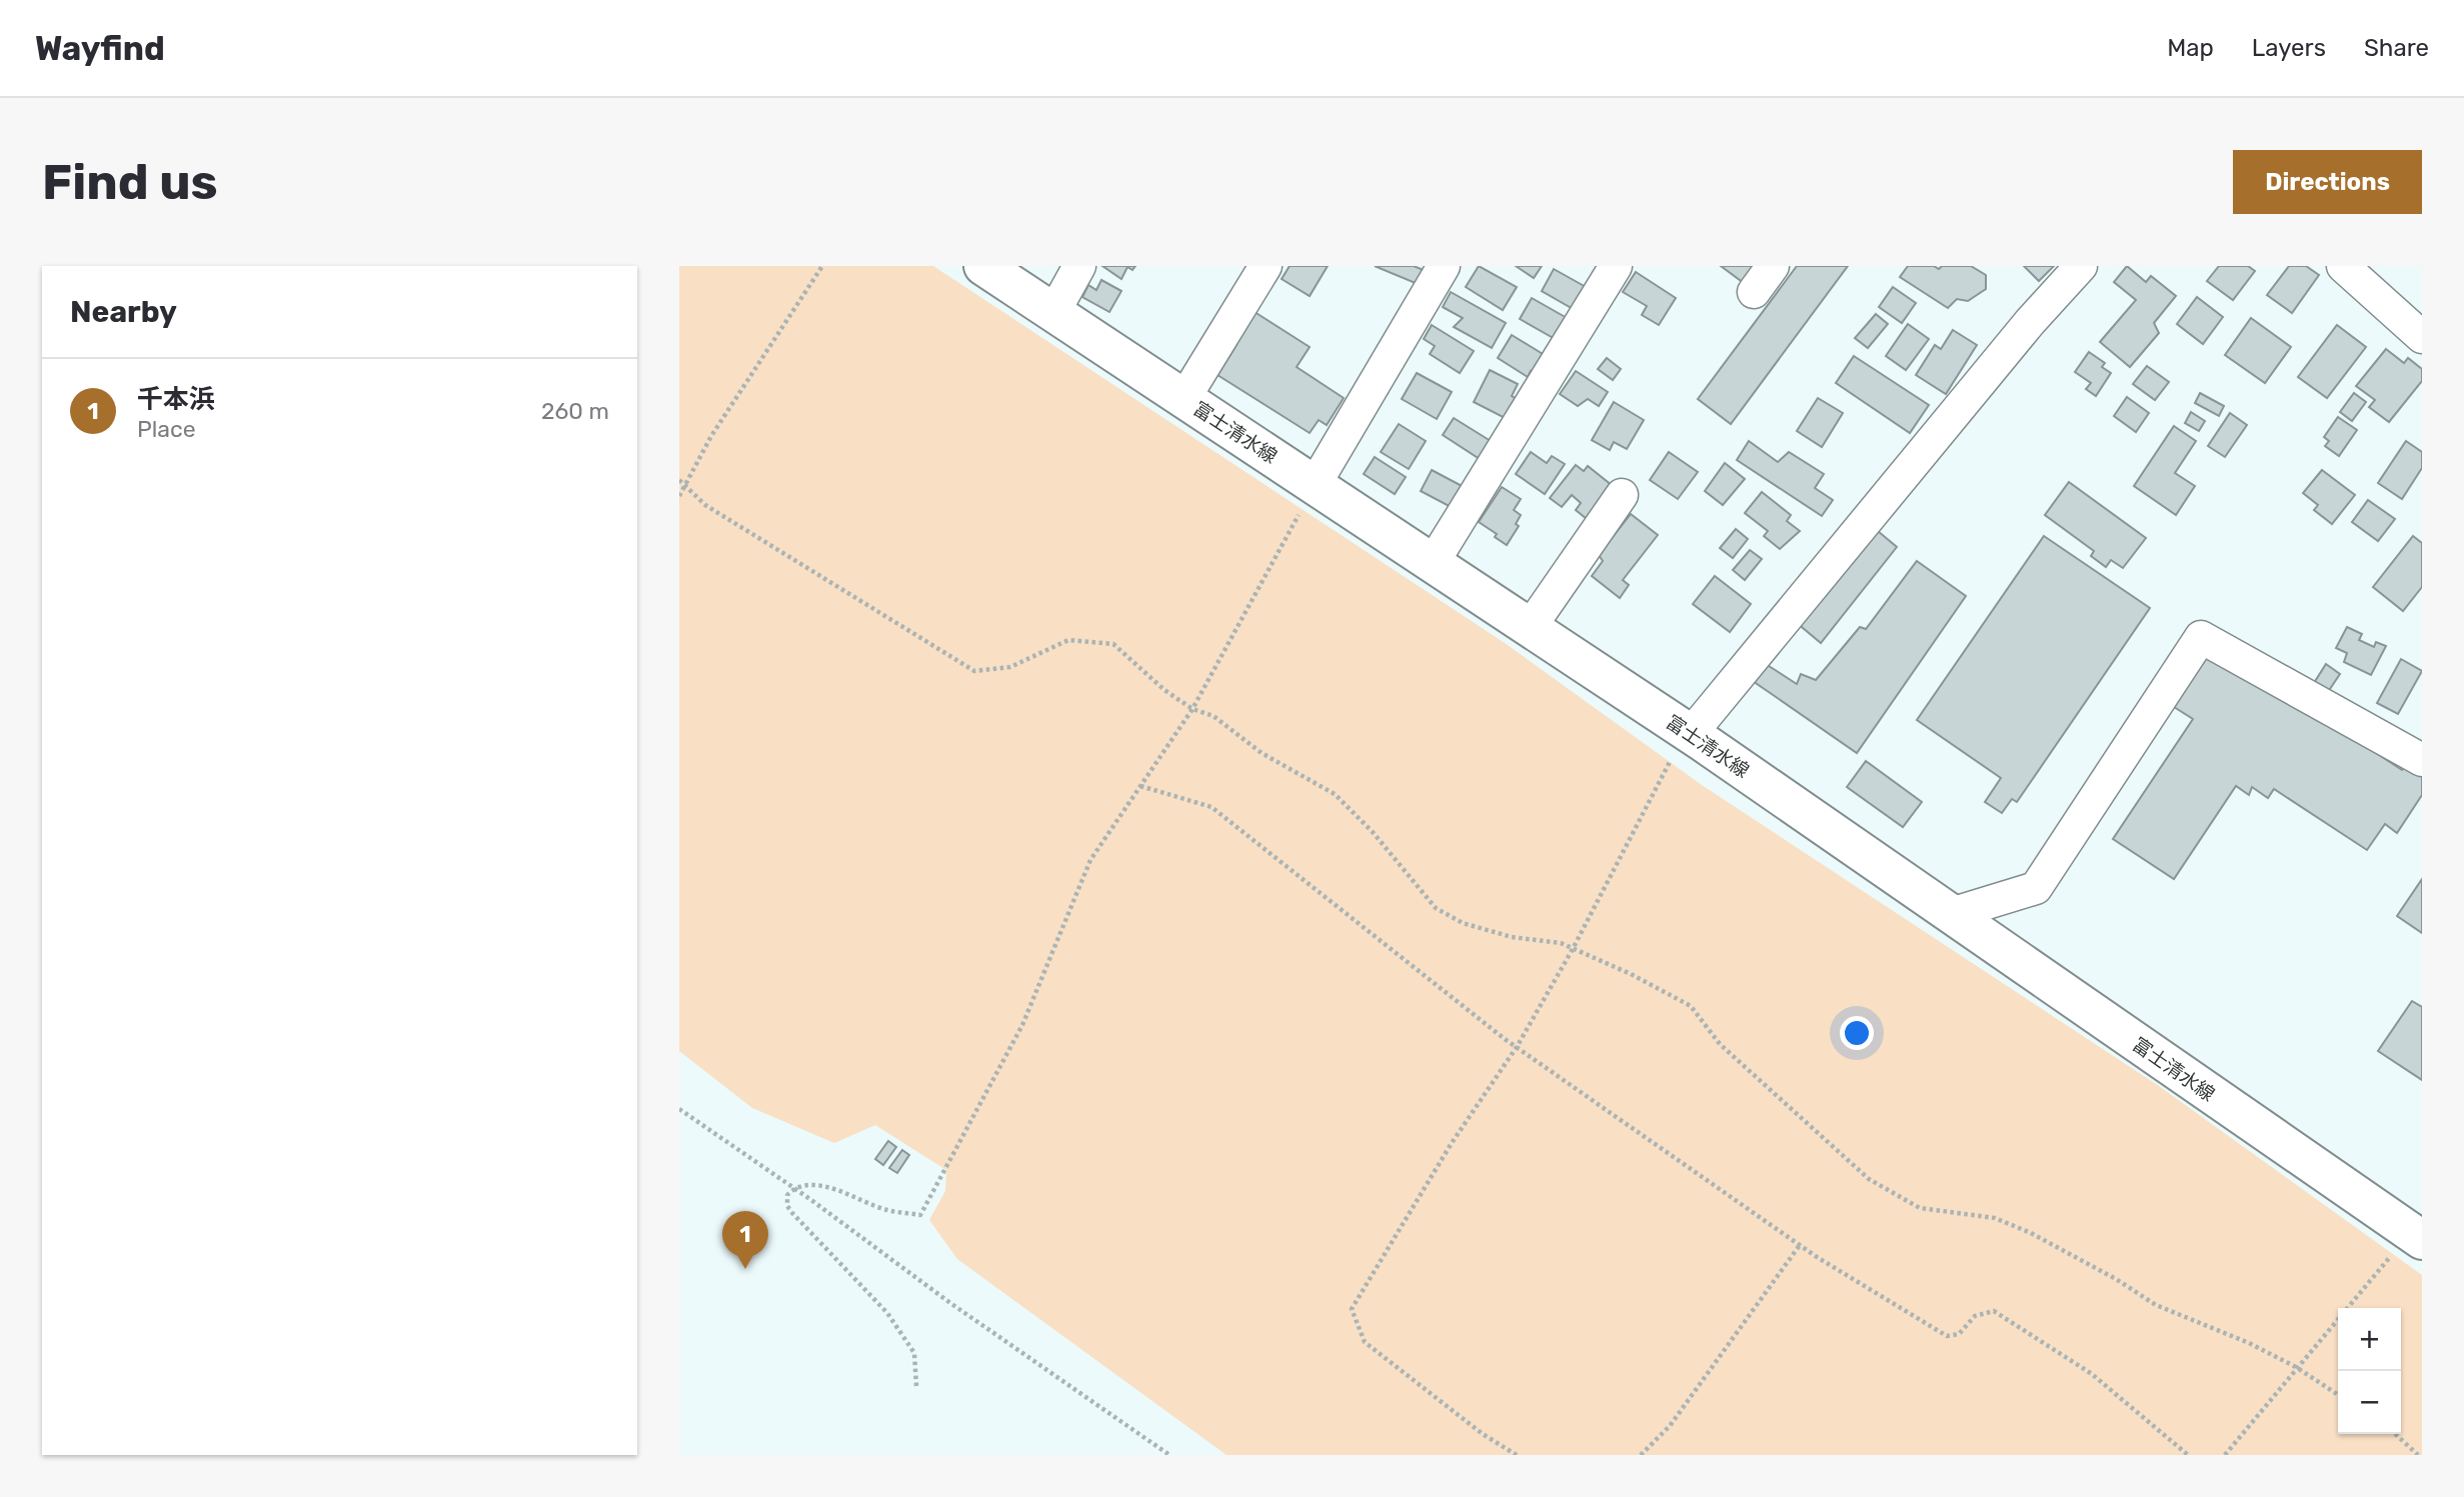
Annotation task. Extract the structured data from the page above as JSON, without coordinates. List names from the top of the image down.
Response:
{
  "streets": {
    "main road": ["富士清水線"]
  },
  "page": {
    "header": "Wayfind",
    "nav": ["Map", "Layers", "Share"],
    "buttons": "Directions",
    "title": "Find us",
    "heading": "Nearby",
    "list": [
      {
        "mark": "1",
        "name": "千本浜",
        "note": "Place",
        "value": "260 m"
      }
    ],
    "pins": "1",
    "map_buttons": ["+", "−"]
  }
}
